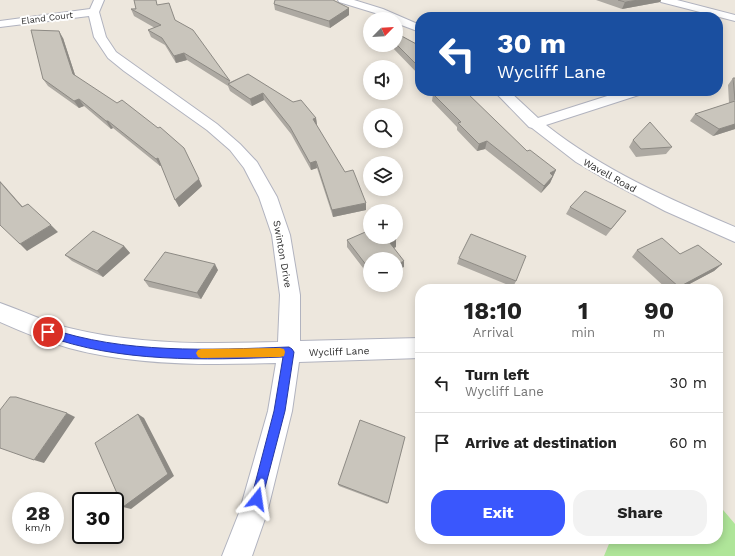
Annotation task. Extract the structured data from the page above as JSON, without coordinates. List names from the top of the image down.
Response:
{
  "streets": {
    "street": [
      "Eland Court",
      "Wavell Road",
      "Swinton Drive",
      "Wycliff Lane"
    ]
  },
  "crossings": [
    ["Eland Court", "Swinton Drive"],
    ["Swinton Drive", "Wycliff Lane"]
  ],
  "north": "top right",
  "page": {
    "map_buttons": ["+", "−"],
    "turn": ["30 m", "Wycliff Lane"],
    "eta": [
      "18:10",
      "Arrival",
      "1",
      "min",
      "90",
      "m"
    ],
    "list": [
      {
        "name": "Turn left",
        "note": "Wycliff Lane",
        "value": "30 m"
      },
      {
        "name": "Arrive at destination",
        "value": "60 m"
      }
    ],
    "buttons": ["Exit", "Share"],
    "speed": "28 km/h",
    "limit": "30"
  }
}
